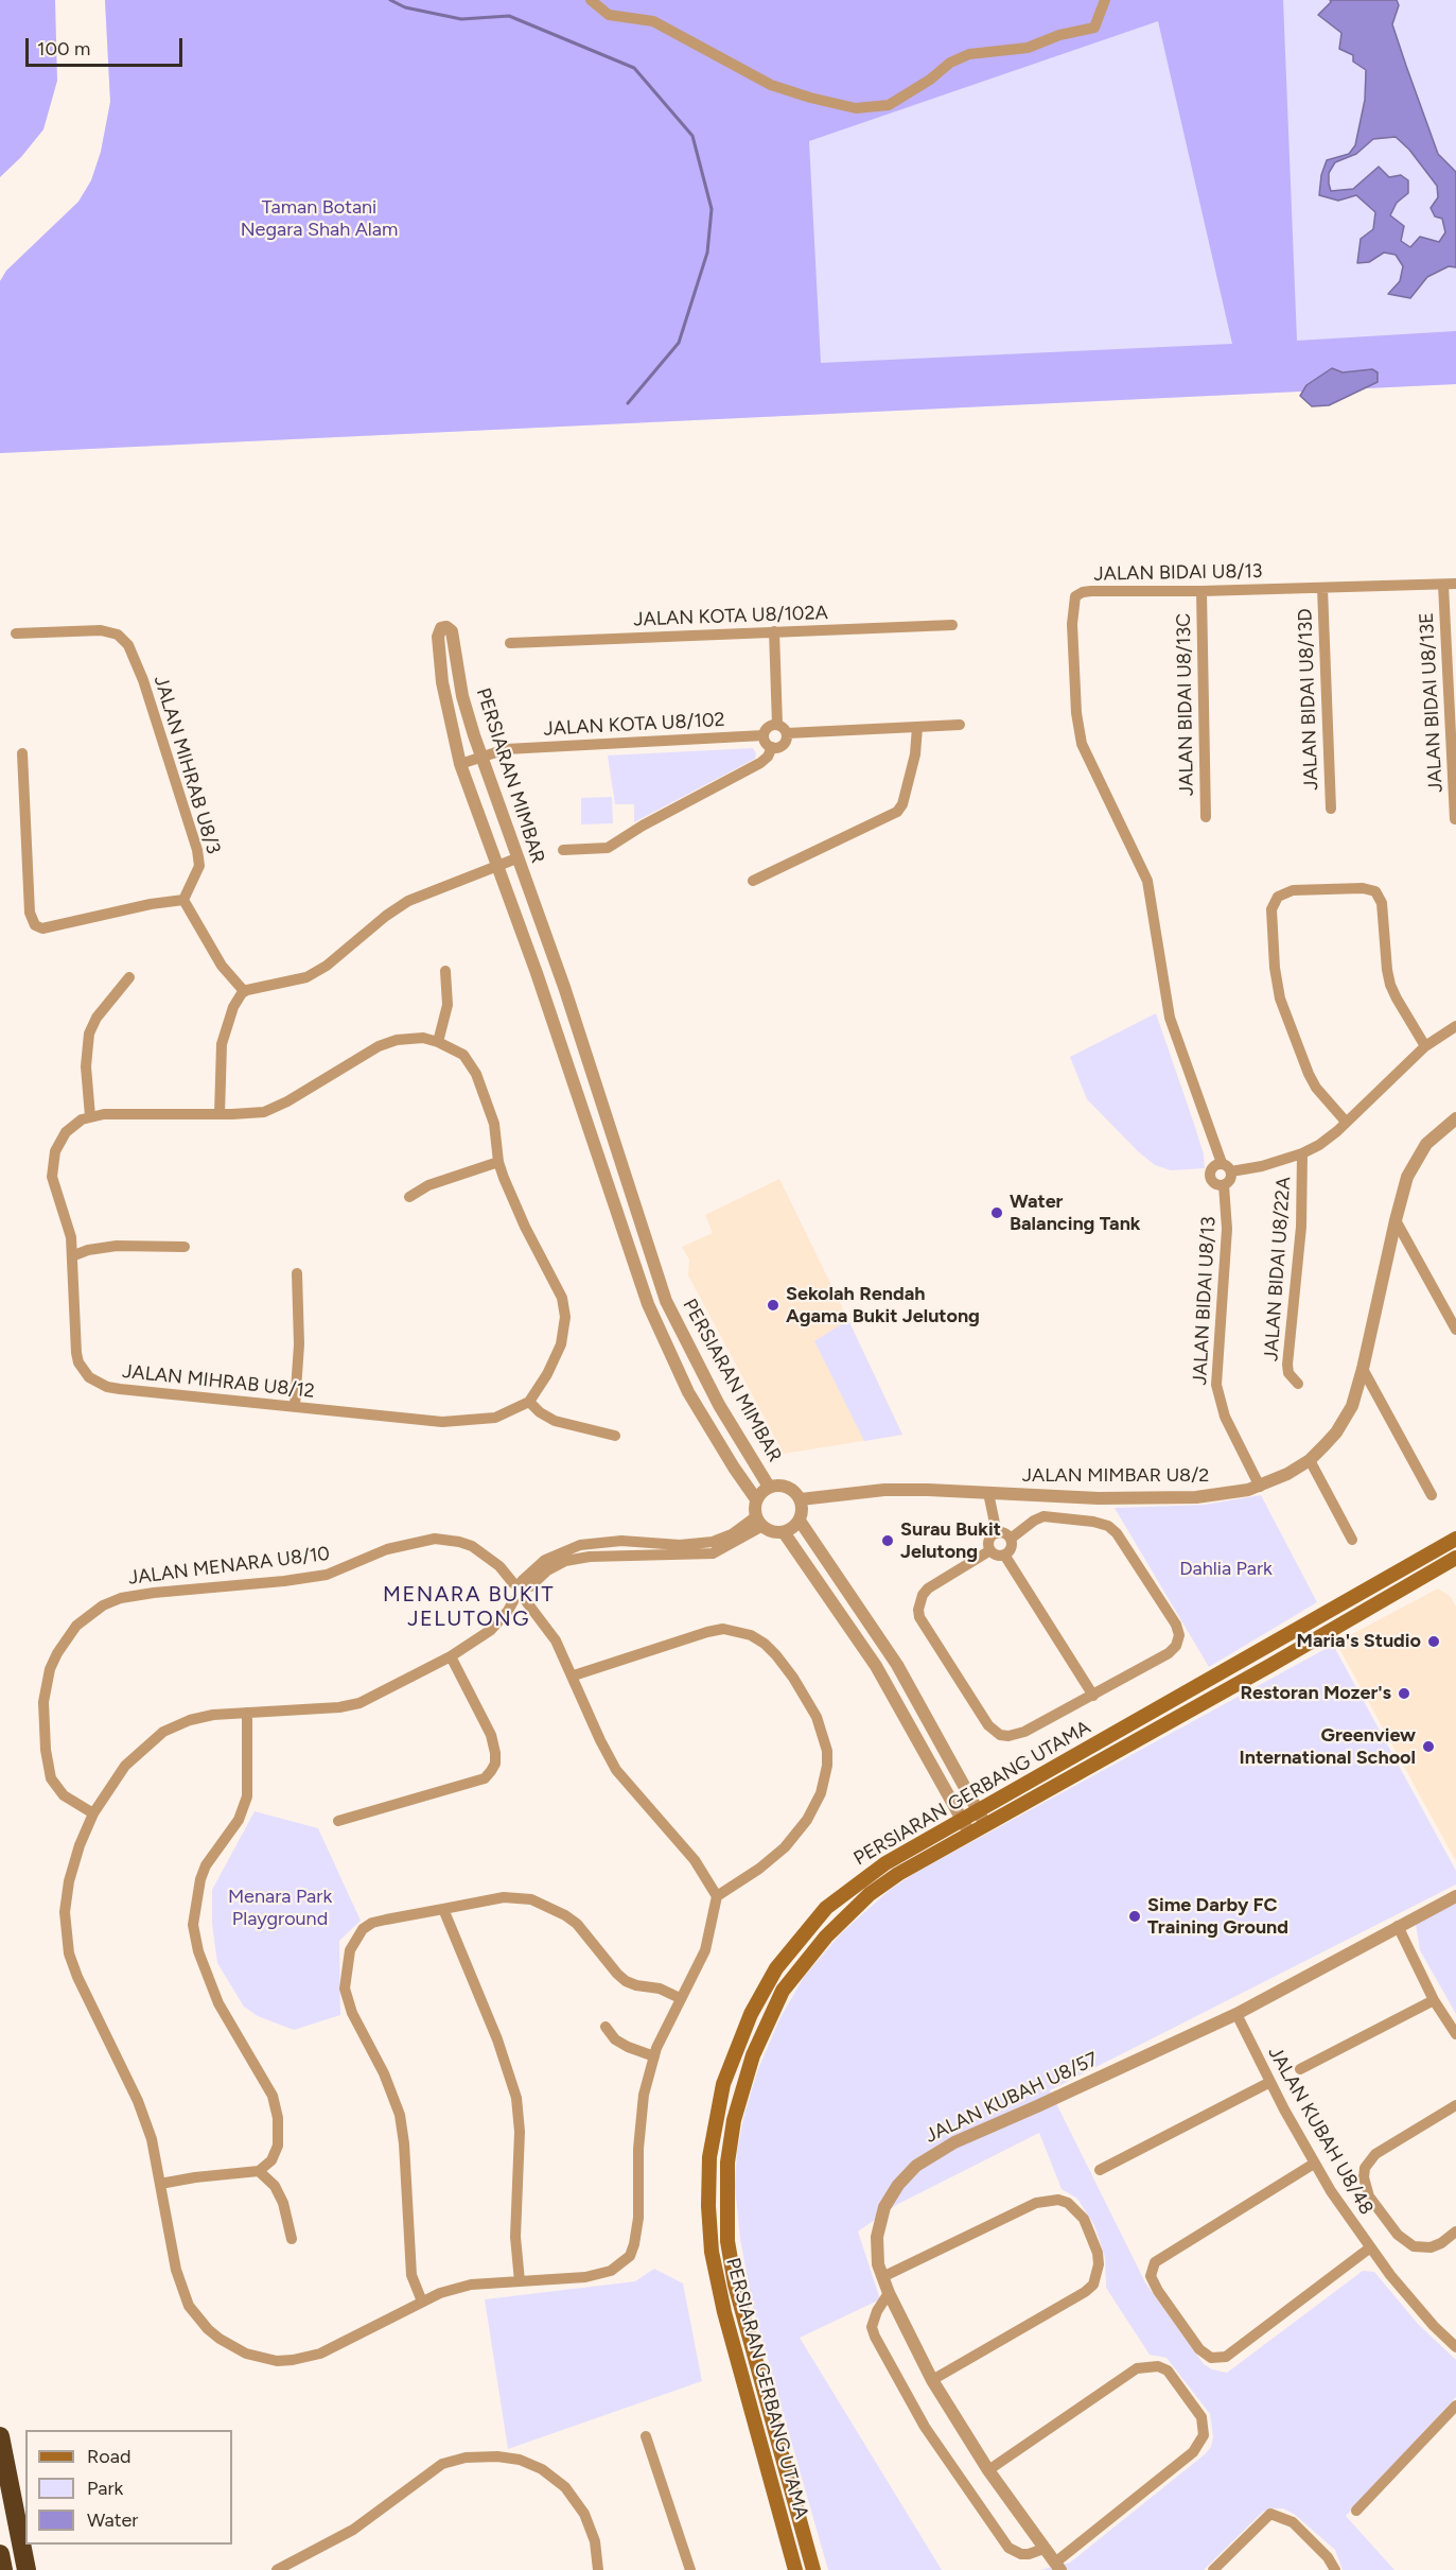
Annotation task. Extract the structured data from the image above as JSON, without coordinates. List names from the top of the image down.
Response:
{
  "streets": {
    "main road": ["PERSIARAN GERBANG UTAMA"],
    "street": [
      "JALAN BIDAI U8/13",
      "JALAN KOTA U8/102A",
      "JALAN BIDAI U8/13D",
      "JALAN BIDAI U8/13E",
      "JALAN BIDAI U8/13C",
      "JALAN KOTA U8/102",
      "JALAN MIHRAB U8/3",
      "PERSIARAN MIMBAR",
      "JALAN BIDAI U8/22A",
      "JALAN MIHRAB U8/12",
      "JALAN MIMBAR U8/2",
      "JALAN MENARA U8/10",
      "JALAN KUBAH U8/57",
      "JALAN KUBAH U8/48"
    ]
  },
  "crossings": [
    ["JALAN BIDAI U8/13", "JALAN BIDAI U8/13D"],
    ["JALAN BIDAI U8/13", "JALAN BIDAI U8/13E"],
    ["JALAN BIDAI U8/13", "JALAN BIDAI U8/13C"],
    ["JALAN BIDAI U8/13", "JALAN MIMBAR U8/2"],
    ["JALAN KOTA U8/102", "PERSIARAN MIMBAR"],
    ["PERSIARAN MIMBAR", "JALAN MIMBAR U8/2"],
    ["JALAN KUBAH U8/57", "JALAN KUBAH U8/48"]
  ],
  "districts": ["MENARA BUKIT JELUTONG"],
  "parks": ["Taman Botani Negara Shah Alam", "Dahlia Park", "Menara Park Playground"],
  "places": [
    "Water Balancing Tank",
    "Sekolah Rendah Agama Bukit Jelutong",
    "Surau Bukit Jelutong",
    "Maria's Studio",
    "Restoran Mozer's",
    "Greenview International School",
    "Sime Darby FC Training Ground"
  ],
  "legend": ["Road", "Park", "Water"],
  "scale_bar": "100 m"
}
